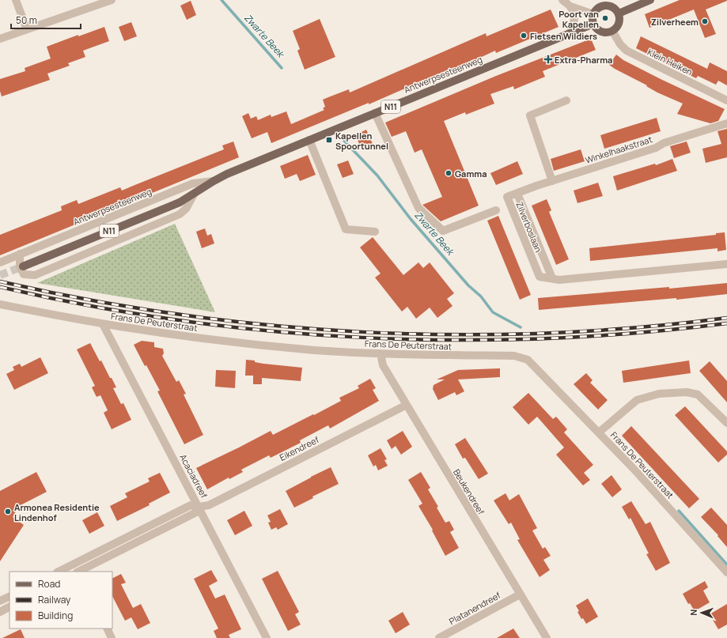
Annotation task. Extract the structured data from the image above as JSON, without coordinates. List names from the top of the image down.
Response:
{
  "streets": {
    "main road": ["Antwerpsesteenweg", "N11"],
    "street": [
      "Klein Heiken",
      "Winkelhaakstraat",
      "Zilverboslaan",
      "Frans De Peuterstraat",
      "Eikendreef",
      "Acaciadreef",
      "Beukendreef",
      "Platanendreef"
    ]
  },
  "crossings": [
    ["Klein Heiken", "Antwerpsesteenweg"],
    ["Winkelhaakstraat", "Zilverboslaan"],
    ["Frans De Peuterstraat", "Acaciadreef"],
    ["Frans De Peuterstraat", "Beukendreef"],
    ["Eikendreef", "Acaciadreef"],
    ["Eikendreef", "Beukendreef"],
    ["Beukendreef", "Platanendreef"]
  ],
  "water": ["Zwarte Beek"],
  "places": {
    "other": [
      "Poort van Kapellen",
      "Zilverheem",
      "Fietsen Wildiers",
      "Gamma",
      "Armonea Residentie Lindenhof"
    ],
    "health": ["Extra-Pharma"],
    "transit": ["Kapellen Spoortunnel"]
  },
  "legend": ["Road", "Railway", "Building"],
  "scale_bar": "50 m",
  "north": "left"
}
